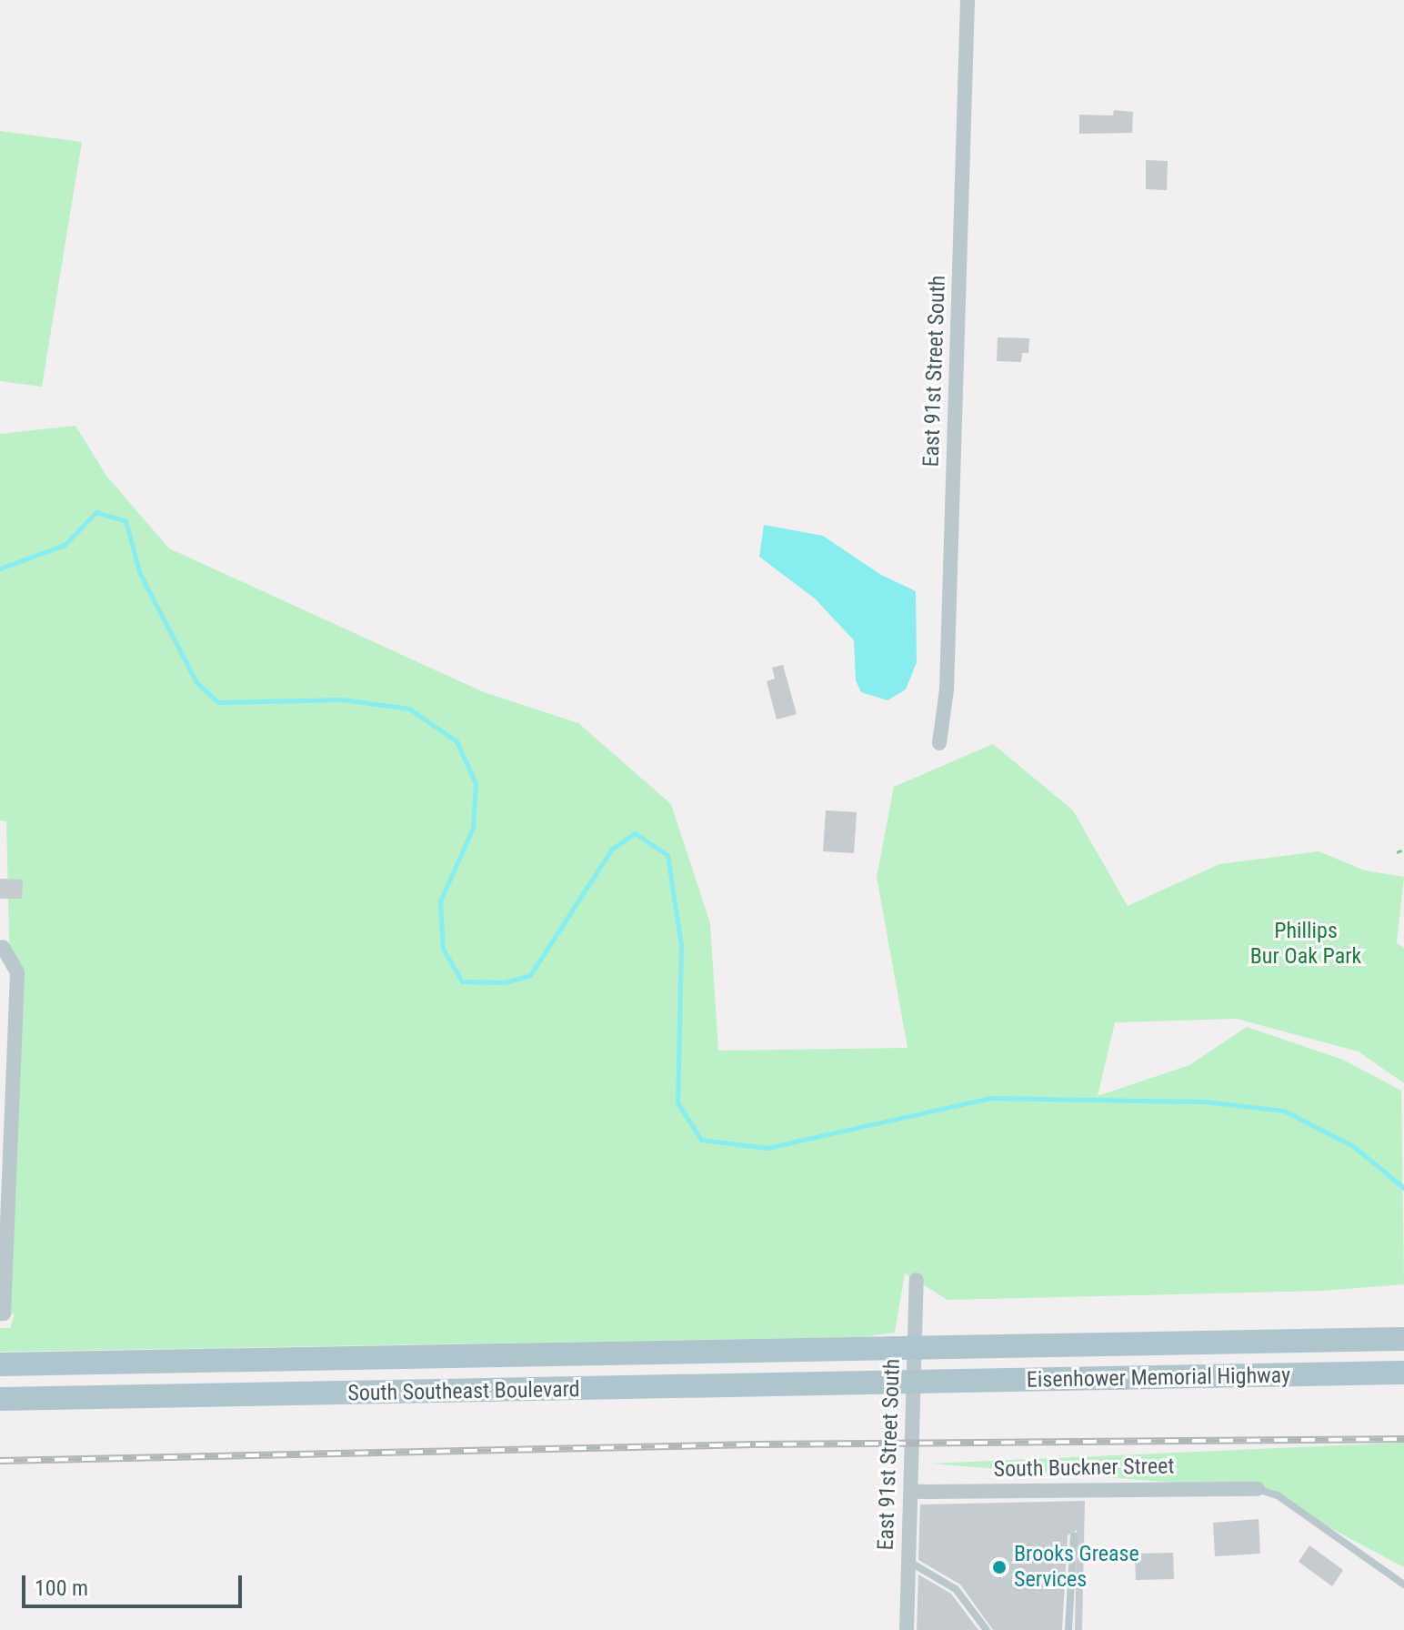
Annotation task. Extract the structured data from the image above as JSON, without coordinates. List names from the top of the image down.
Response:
{
  "streets": {
    "main road": ["Eisenhower Memorial Highway", "South Southeast Boulevard"],
    "street": ["East 91st Street South", "South Buckner Street"]
  },
  "crossings": [
    ["East 91st Street South", "Eisenhower Memorial Highway"],
    ["East 91st Street South", "South Southeast Boulevard"],
    ["East 91st Street South", "South Buckner Street"],
    ["Eisenhower Memorial Highway", "South Southeast Boulevard"]
  ],
  "parks": ["Phillips Bur Oak Park"],
  "places": ["Brooks Grease Services"],
  "scale_bar": "100 m"
}
